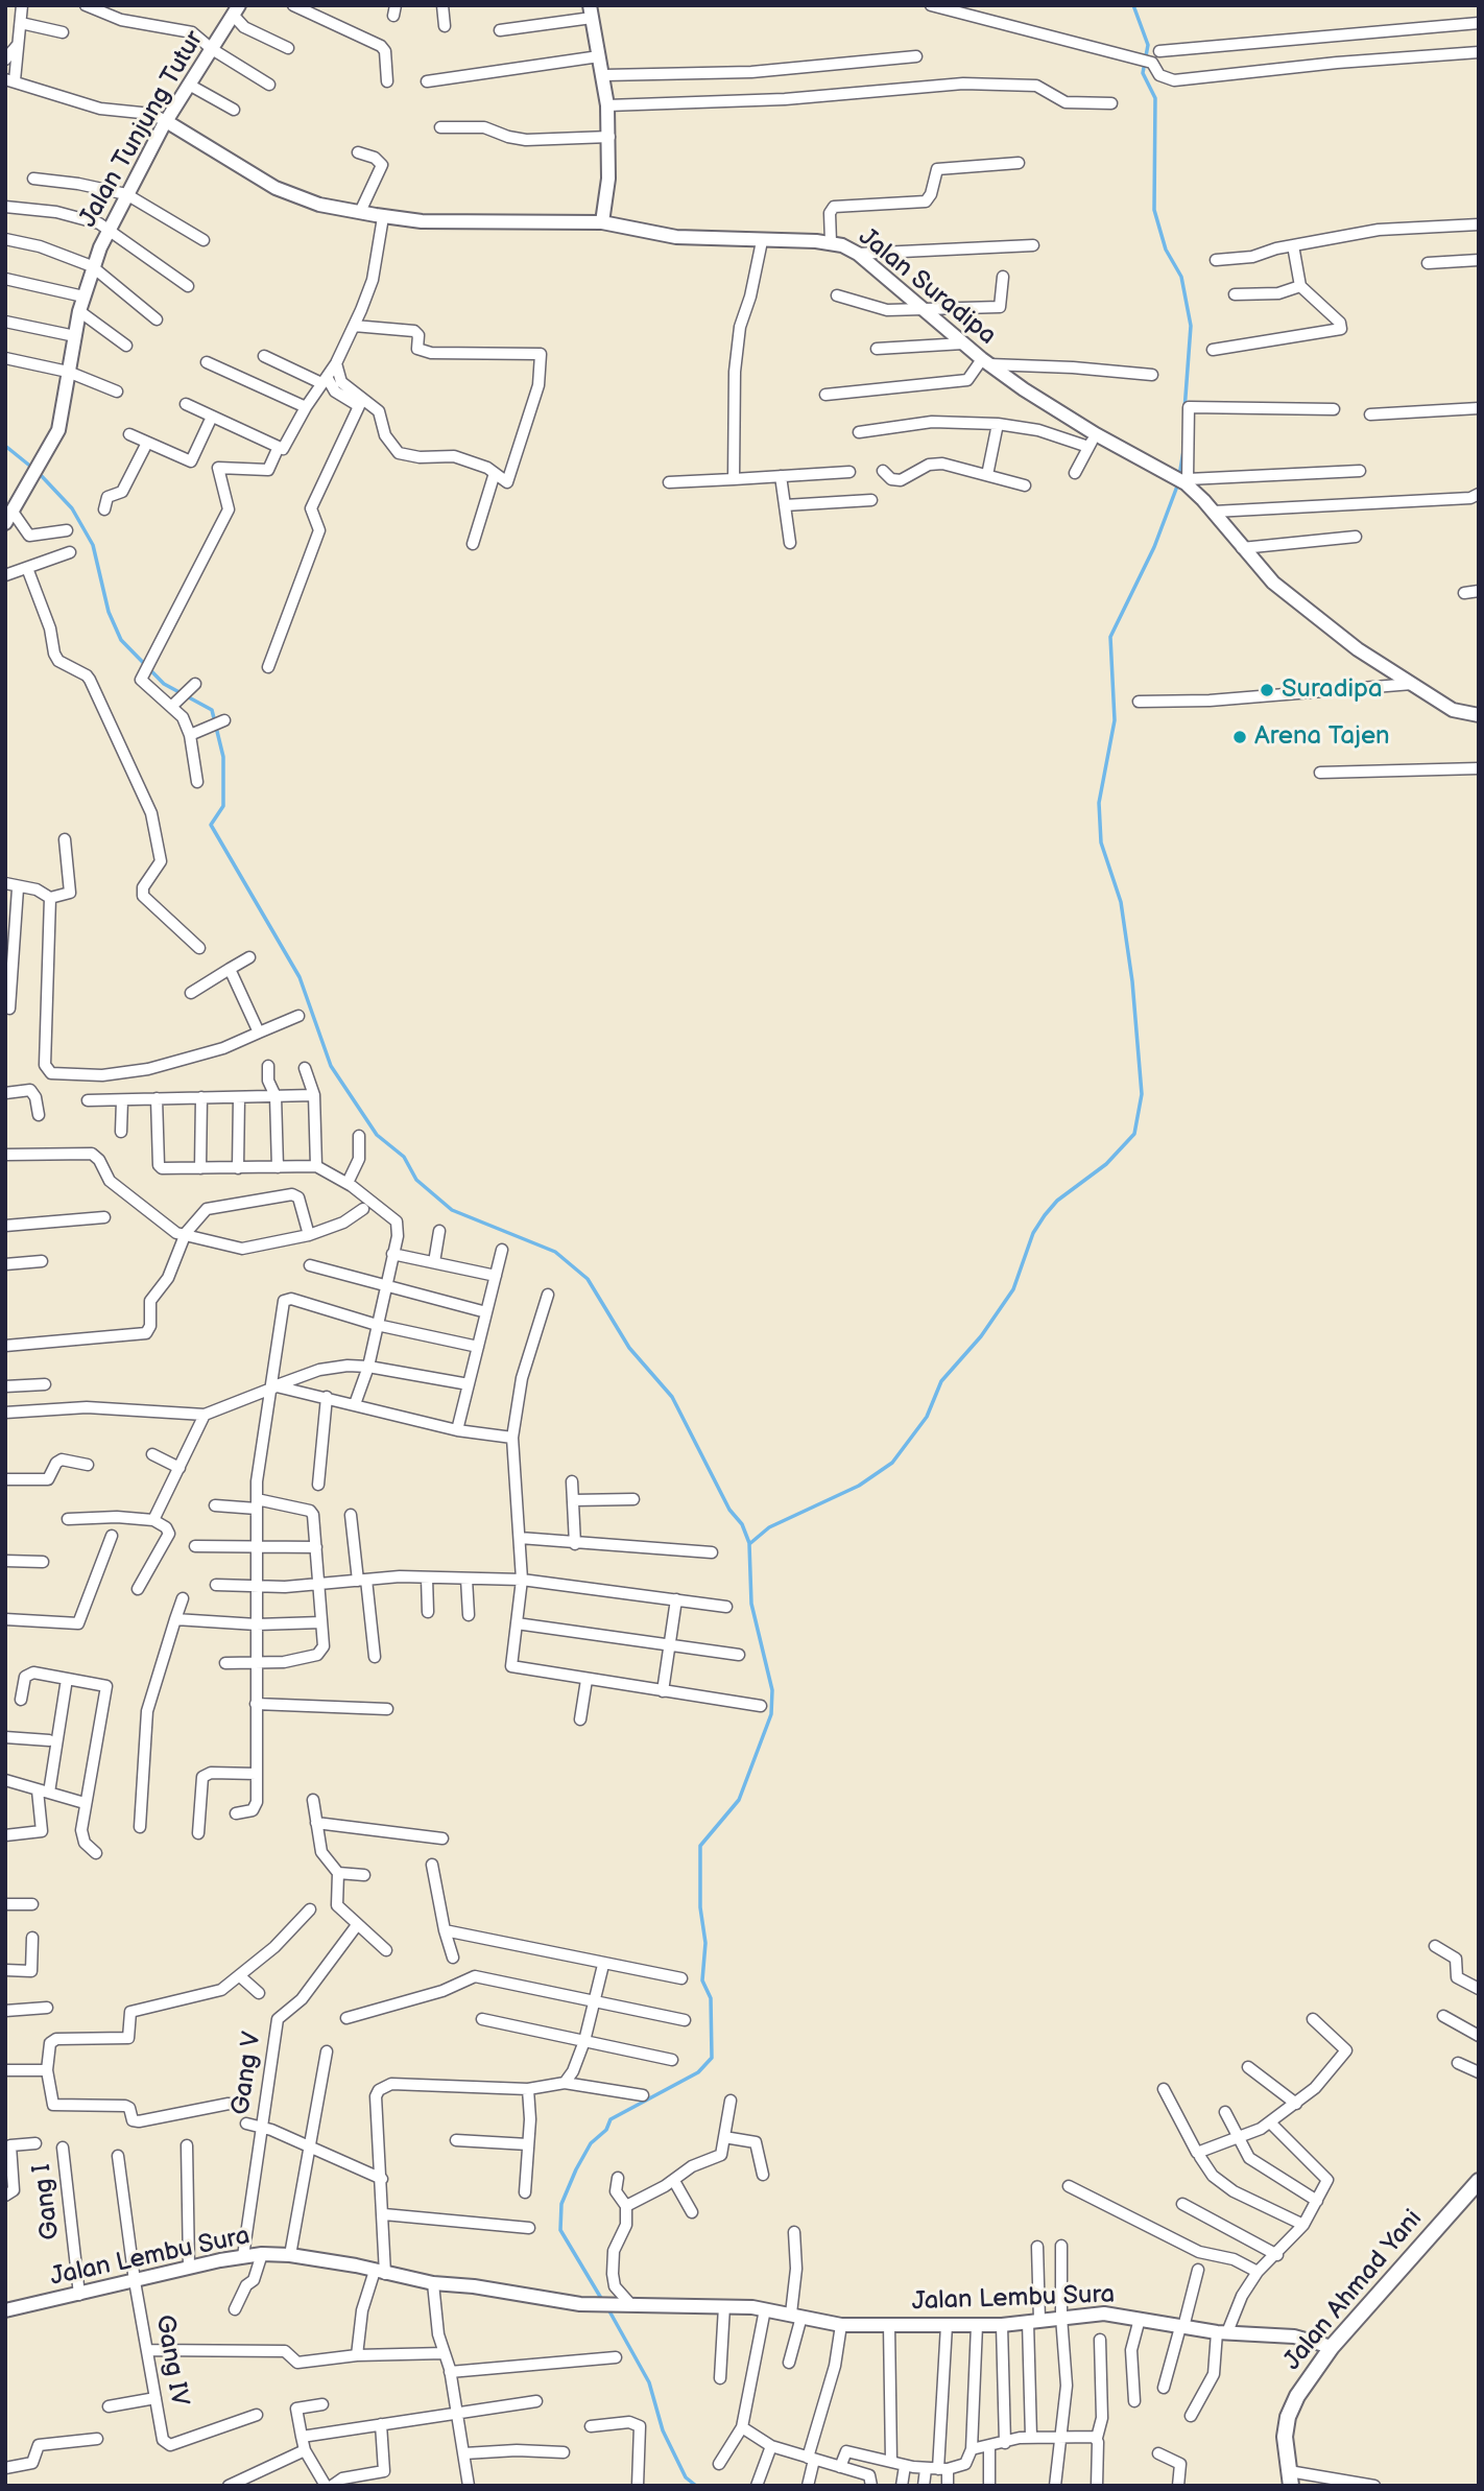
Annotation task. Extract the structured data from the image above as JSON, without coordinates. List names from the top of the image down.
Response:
{
  "streets": {
    "main road": ["Jalan Ahmad Yani"],
    "street": [
      "Jalan Tunjung Tutur",
      "Jalan Suradipa",
      "Gang V",
      "Gang I",
      "Jalan Lembu Sura",
      "Gang IV"
    ]
  },
  "crossings": [
    ["Jalan Tunjung Tutur", "Jalan Suradipa"],
    ["Gang V", "Jalan Lembu Sura"],
    ["Gang I", "Jalan Lembu Sura"],
    ["Jalan Lembu Sura", "Jalan Ahmad Yani"],
    ["Jalan Lembu Sura", "Gang IV"]
  ],
  "places": ["Suradipa", "Arena Tajen"]
}
